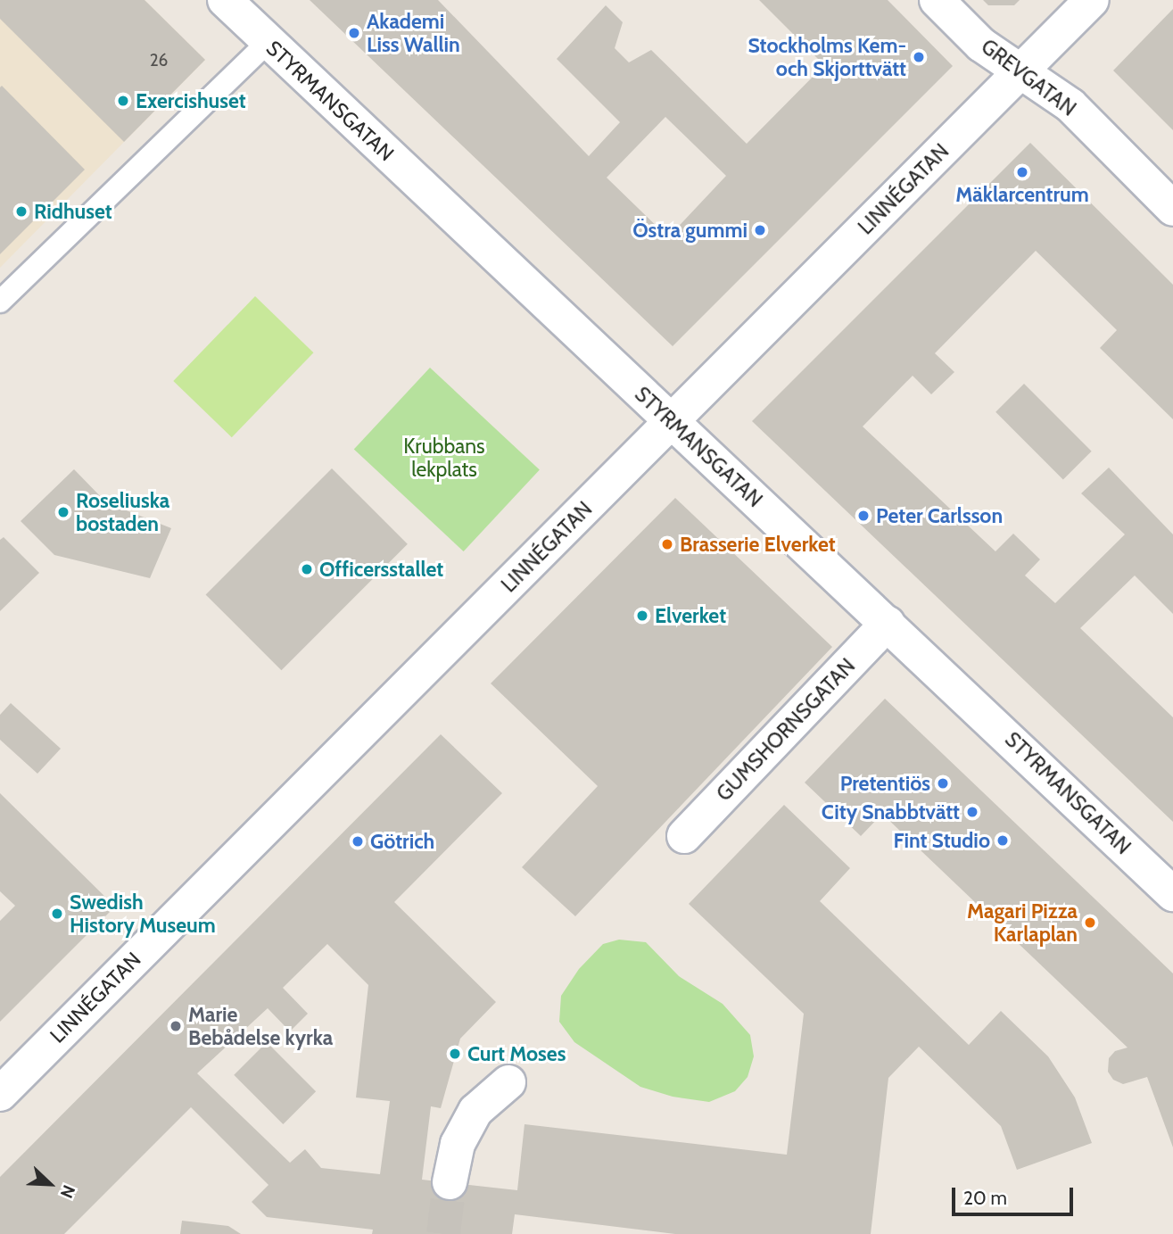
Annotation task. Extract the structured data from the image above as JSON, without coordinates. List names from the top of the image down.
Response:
{
  "streets": {
    "street": [
      "GREVGATAN",
      "STYRMANSGATAN",
      "LINNÉGATAN",
      "GUMSHORNSGATAN"
    ]
  },
  "crossings": [
    ["GREVGATAN", "LINNÉGATAN"],
    ["STYRMANSGATAN", "LINNÉGATAN"],
    ["STYRMANSGATAN", "GUMSHORNSGATAN"]
  ],
  "parks": ["Krubbans lekplats"],
  "places": [
    "Akademi Liss Wallin",
    "Stockholms Kem- och Skjorttvätt",
    "Exercishuset",
    "Mäklarcentrum",
    "Ridhuset",
    "Östra gummi",
    "Roseliuska bostaden",
    "Peter Carlsson",
    "Brasserie Elverket",
    "Officersstallet",
    "Elverket",
    "Pretentiös",
    "City Snabbtvätt",
    "Fint Studio",
    "Götrich",
    "Swedish History Museum",
    "Magari Pizza Karlaplan",
    "Marie Bebådelse kyrka",
    "Curt Moses"
  ],
  "house_numbers": ["26"],
  "scale_bar": "20 m",
  "north": "bottom right"
}
